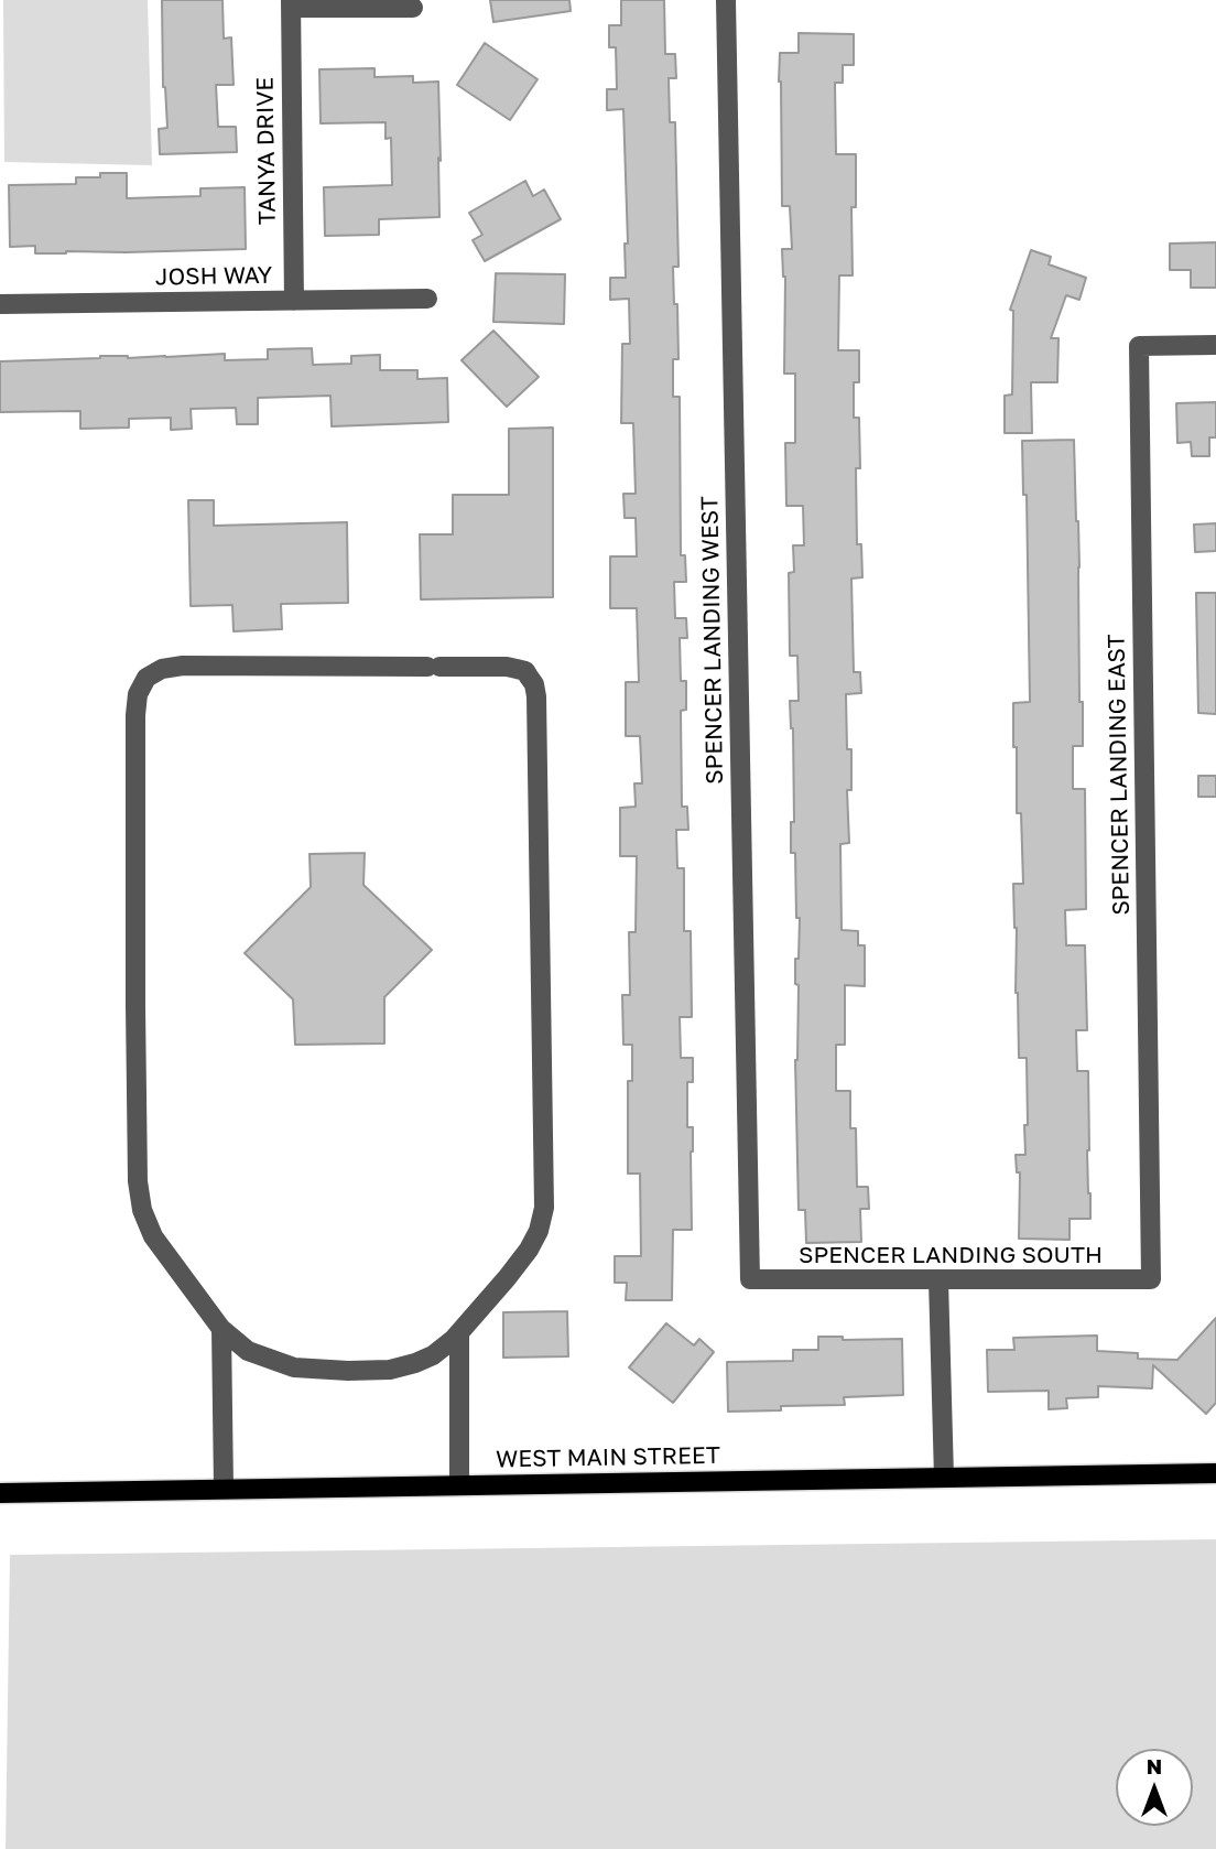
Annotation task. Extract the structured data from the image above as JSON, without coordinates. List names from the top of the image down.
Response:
{
  "streets": {
    "main road": ["WEST MAIN STREET"],
    "street": [
      "TANYA DRIVE",
      "JOSH WAY",
      "SPENCER LANDING WEST",
      "SPENCER LANDING EAST",
      "SPENCER LANDING SOUTH"
    ]
  },
  "crossings": [
    ["TANYA DRIVE", "JOSH WAY"],
    ["SPENCER LANDING WEST", "SPENCER LANDING SOUTH"],
    ["SPENCER LANDING EAST", "SPENCER LANDING SOUTH"]
  ],
  "north": "top"
}
